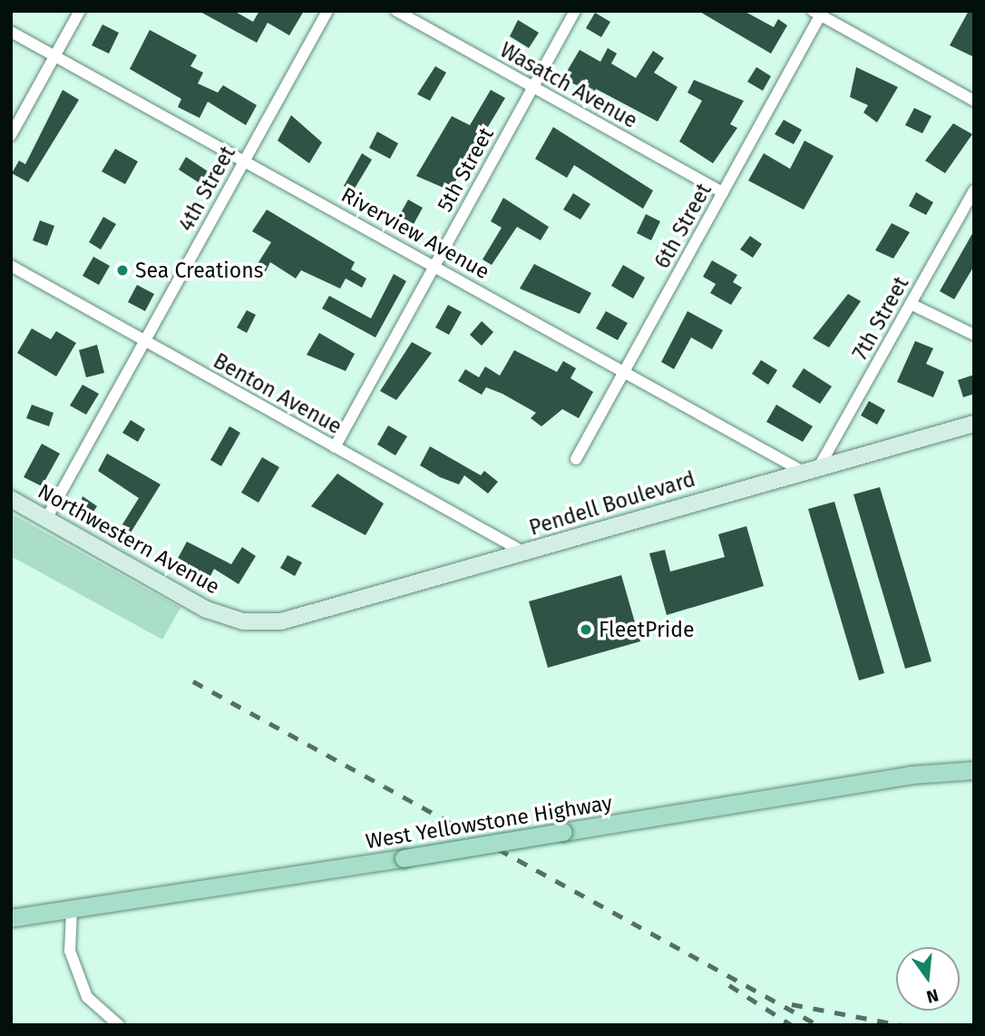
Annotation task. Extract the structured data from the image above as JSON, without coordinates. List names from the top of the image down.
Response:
{
  "streets": {
    "main road": ["West Yellowstone Highway"],
    "street": [
      "Wasatch Avenue",
      "5th Street",
      "4th Street",
      "6th Street",
      "Riverview Avenue",
      "7th Street",
      "Benton Avenue",
      "Pendell Boulevard",
      "Northwestern Avenue"
    ]
  },
  "crossings": [
    ["Wasatch Avenue", "5th Street"],
    ["Wasatch Avenue", "6th Street"],
    ["5th Street", "Riverview Avenue"],
    ["5th Street", "Benton Avenue"],
    ["4th Street", "Riverview Avenue"],
    ["4th Street", "Benton Avenue"],
    ["4th Street", "Northwestern Avenue"],
    ["6th Street", "Riverview Avenue"],
    ["Riverview Avenue", "Pendell Boulevard"],
    ["7th Street", "Pendell Boulevard"],
    ["Benton Avenue", "Pendell Boulevard"],
    ["Pendell Boulevard", "Northwestern Avenue"]
  ],
  "places": ["Sea Creations", "FleetPride"],
  "north": "bottom"
}
